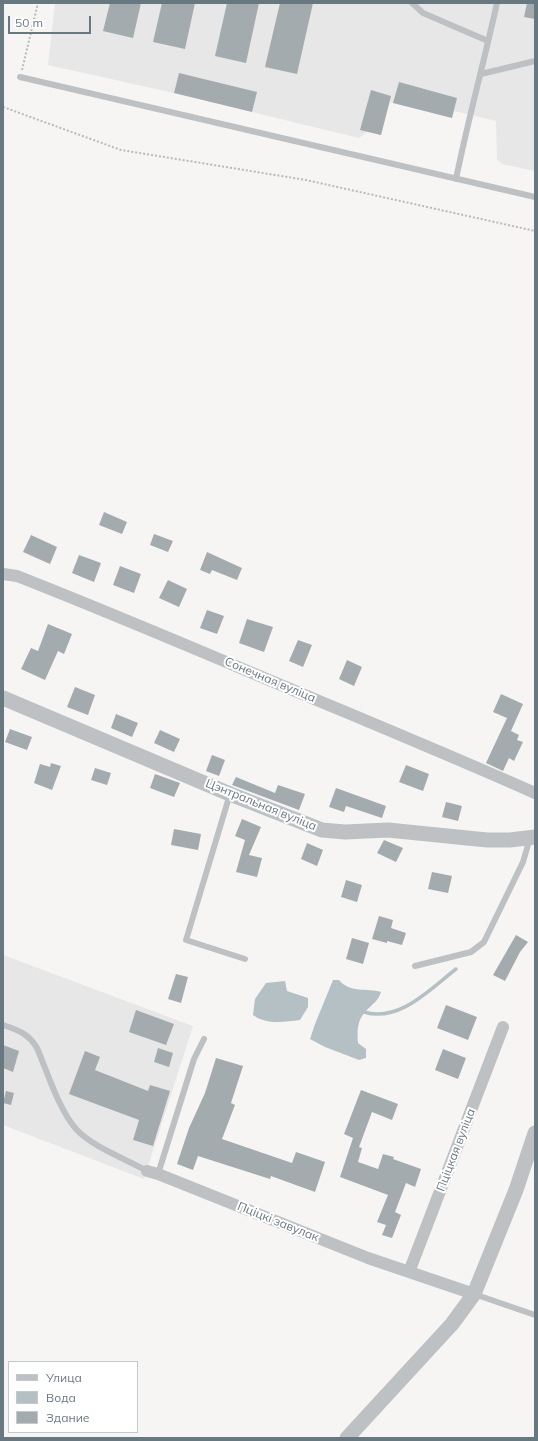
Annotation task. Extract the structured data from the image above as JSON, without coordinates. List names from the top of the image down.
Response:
{
  "streets": {
    "street": [
      "Сонечная вуліца",
      "Цэнтральная вуліца",
      "Пціцкая вуліца",
      "Пціцкі завулак"
    ]
  },
  "crossings": [
    ["Пціцкая вуліца", "Пціцкі завулак"]
  ],
  "legend": ["Улица", "Вода", "Здание"],
  "scale_bar": "50 m"
}
